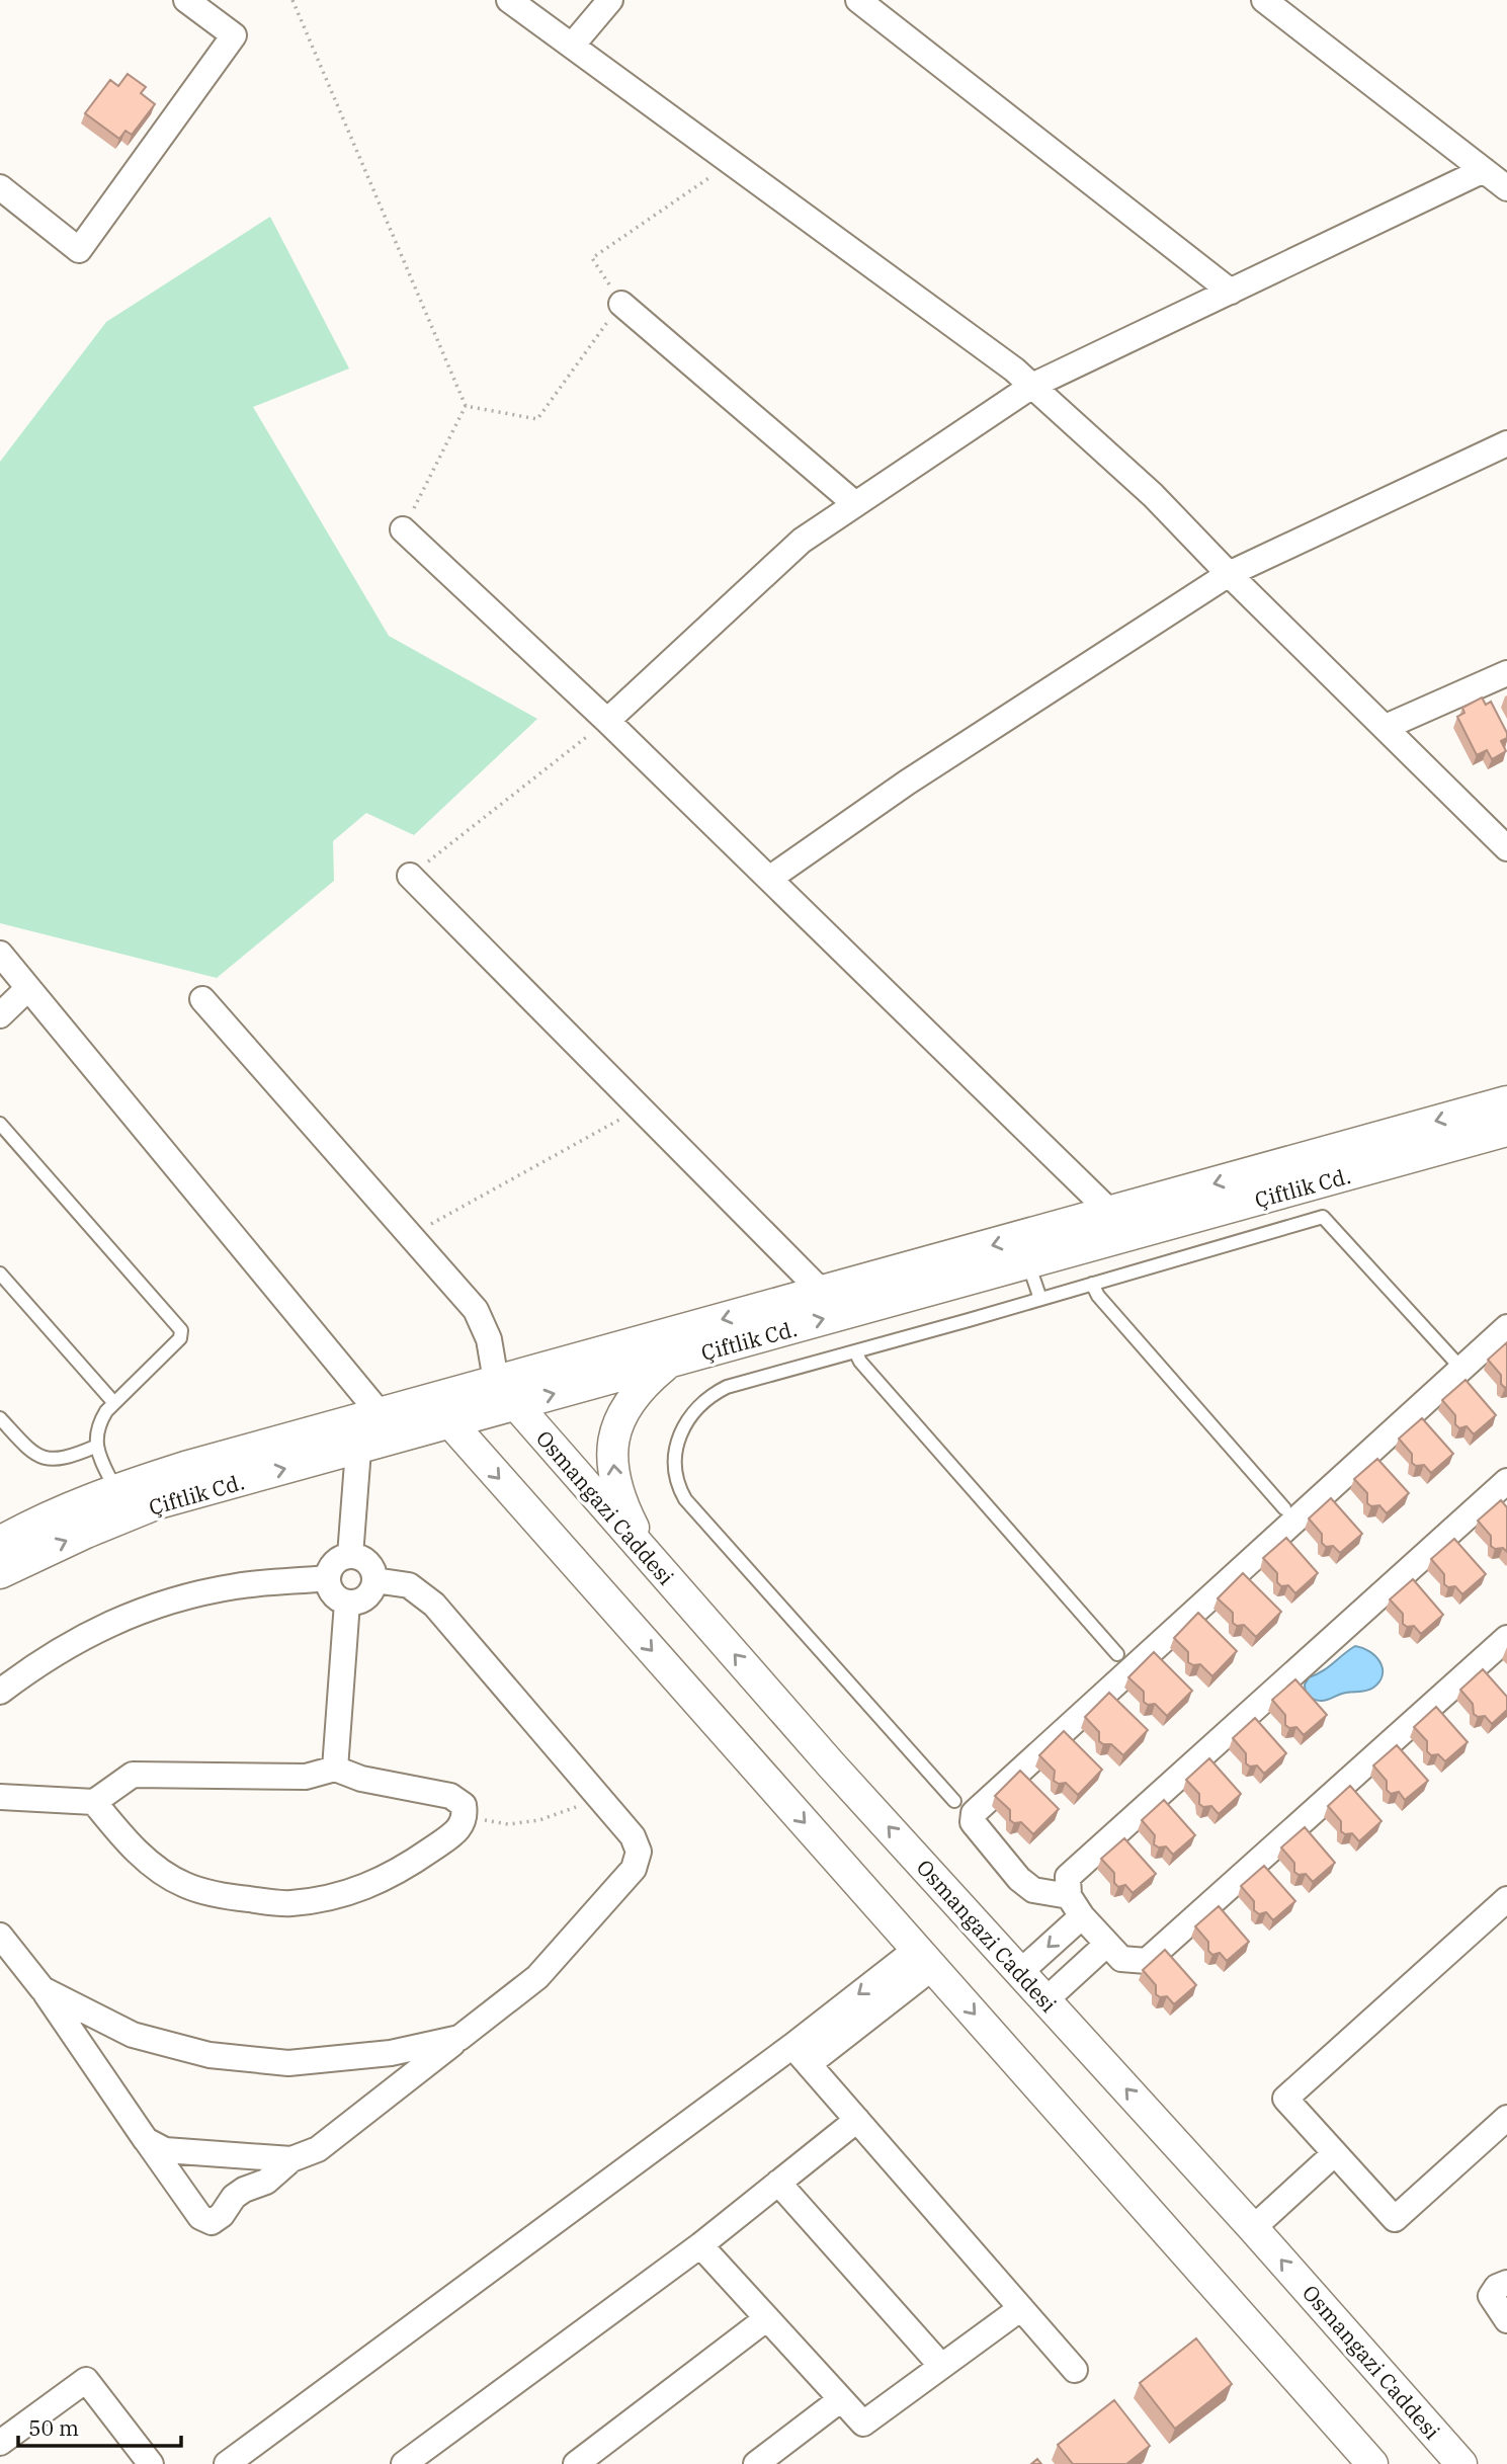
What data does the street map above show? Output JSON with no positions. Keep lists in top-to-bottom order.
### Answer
{
  "streets": {
    "street": ["Çiftlik Cd.", "Osmangazi Caddesi"]
  },
  "crossings": [
    ["Çiftlik Cd.", "Osmangazi Caddesi"]
  ],
  "scale_bar": "50 m"
}
